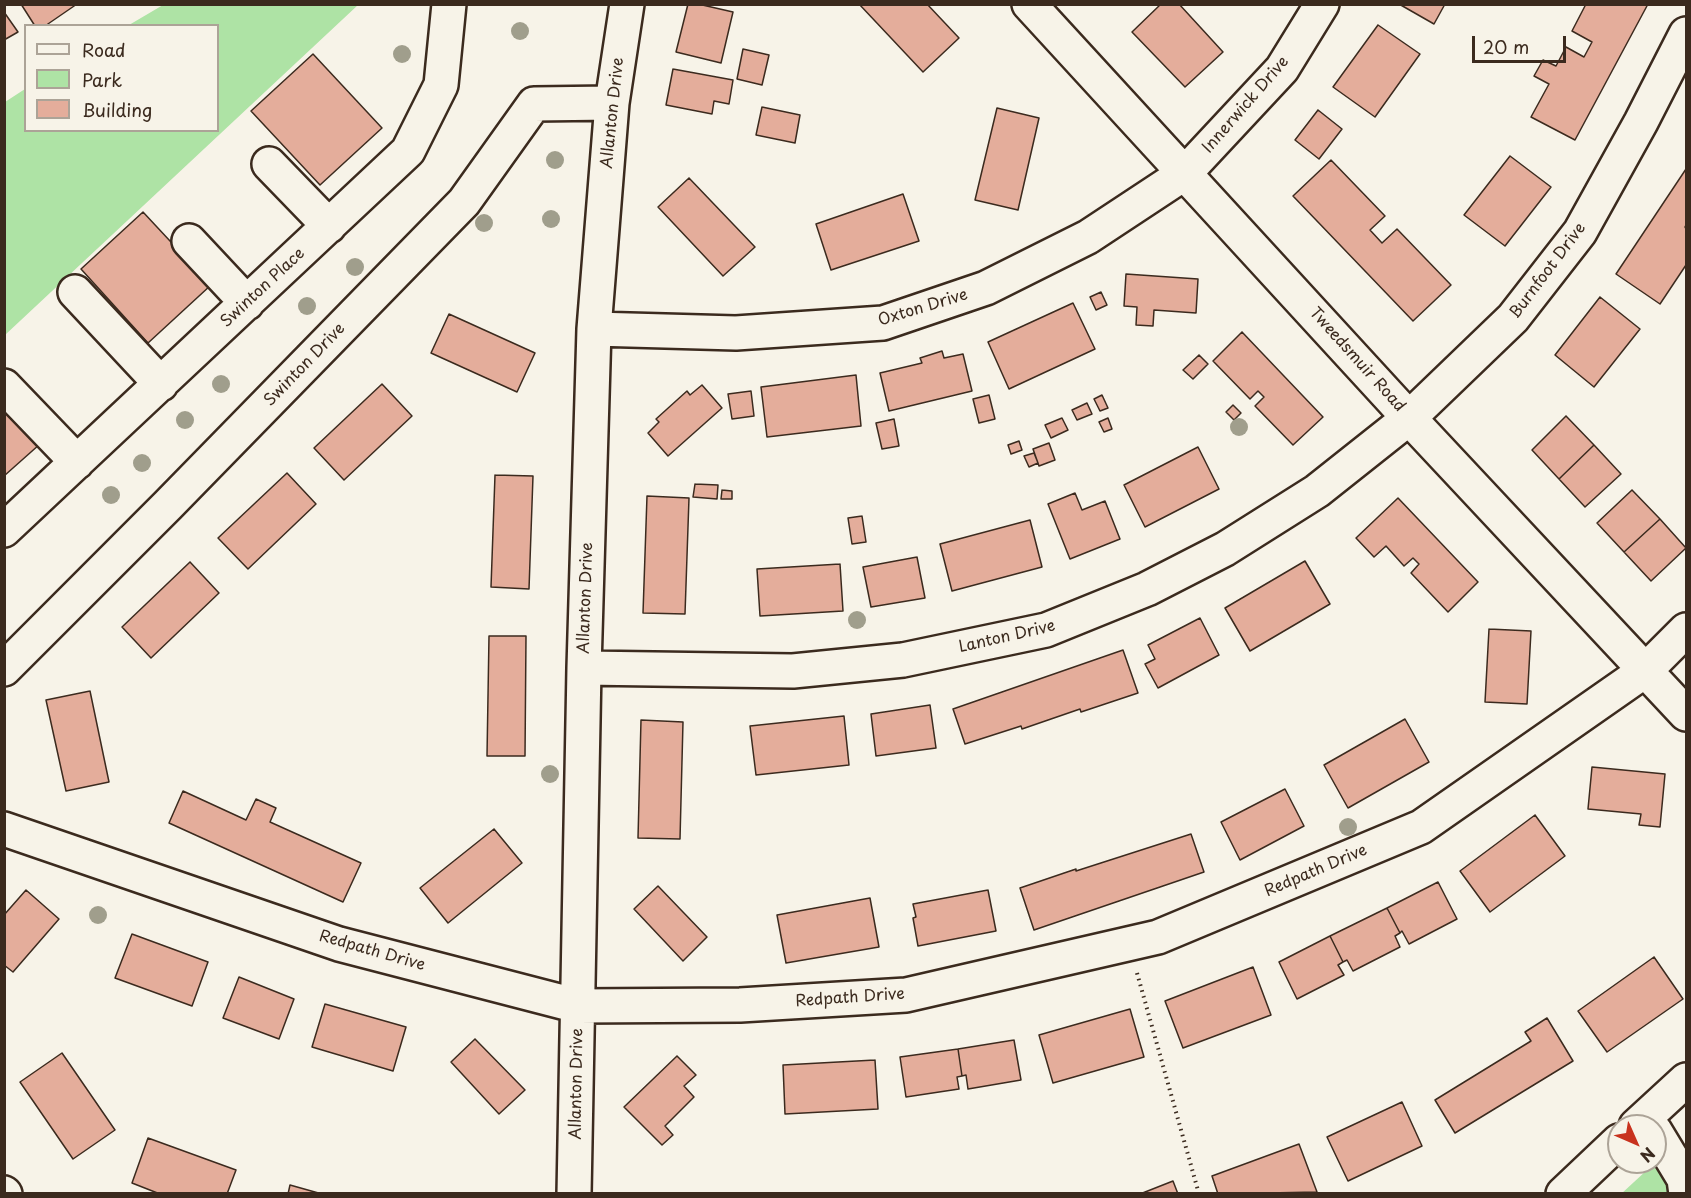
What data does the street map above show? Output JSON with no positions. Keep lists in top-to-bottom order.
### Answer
{
  "streets": {
    "street": [
      "Innerwick Drive",
      "Allanton Drive",
      "Burnfoot Drive",
      "Swinton Place",
      "Oxton Drive",
      "Tweedsmuir Road",
      "Swinton Drive",
      "Lanton Drive",
      "Redpath Drive"
    ]
  },
  "crossings": [
    ["Innerwick Drive", "Oxton Drive"],
    ["Innerwick Drive", "Tweedsmuir Road"],
    ["Allanton Drive", "Oxton Drive"],
    ["Allanton Drive", "Swinton Drive"],
    ["Allanton Drive", "Lanton Drive"],
    ["Allanton Drive", "Redpath Drive"],
    ["Burnfoot Drive", "Tweedsmuir Road"],
    ["Burnfoot Drive", "Lanton Drive"],
    ["Oxton Drive", "Tweedsmuir Road"],
    ["Tweedsmuir Road", "Lanton Drive"],
    ["Tweedsmuir Road", "Redpath Drive"]
  ],
  "legend": ["Road", "Park", "Building"],
  "scale_bar": "20 m",
  "north": "bottom right"
}
